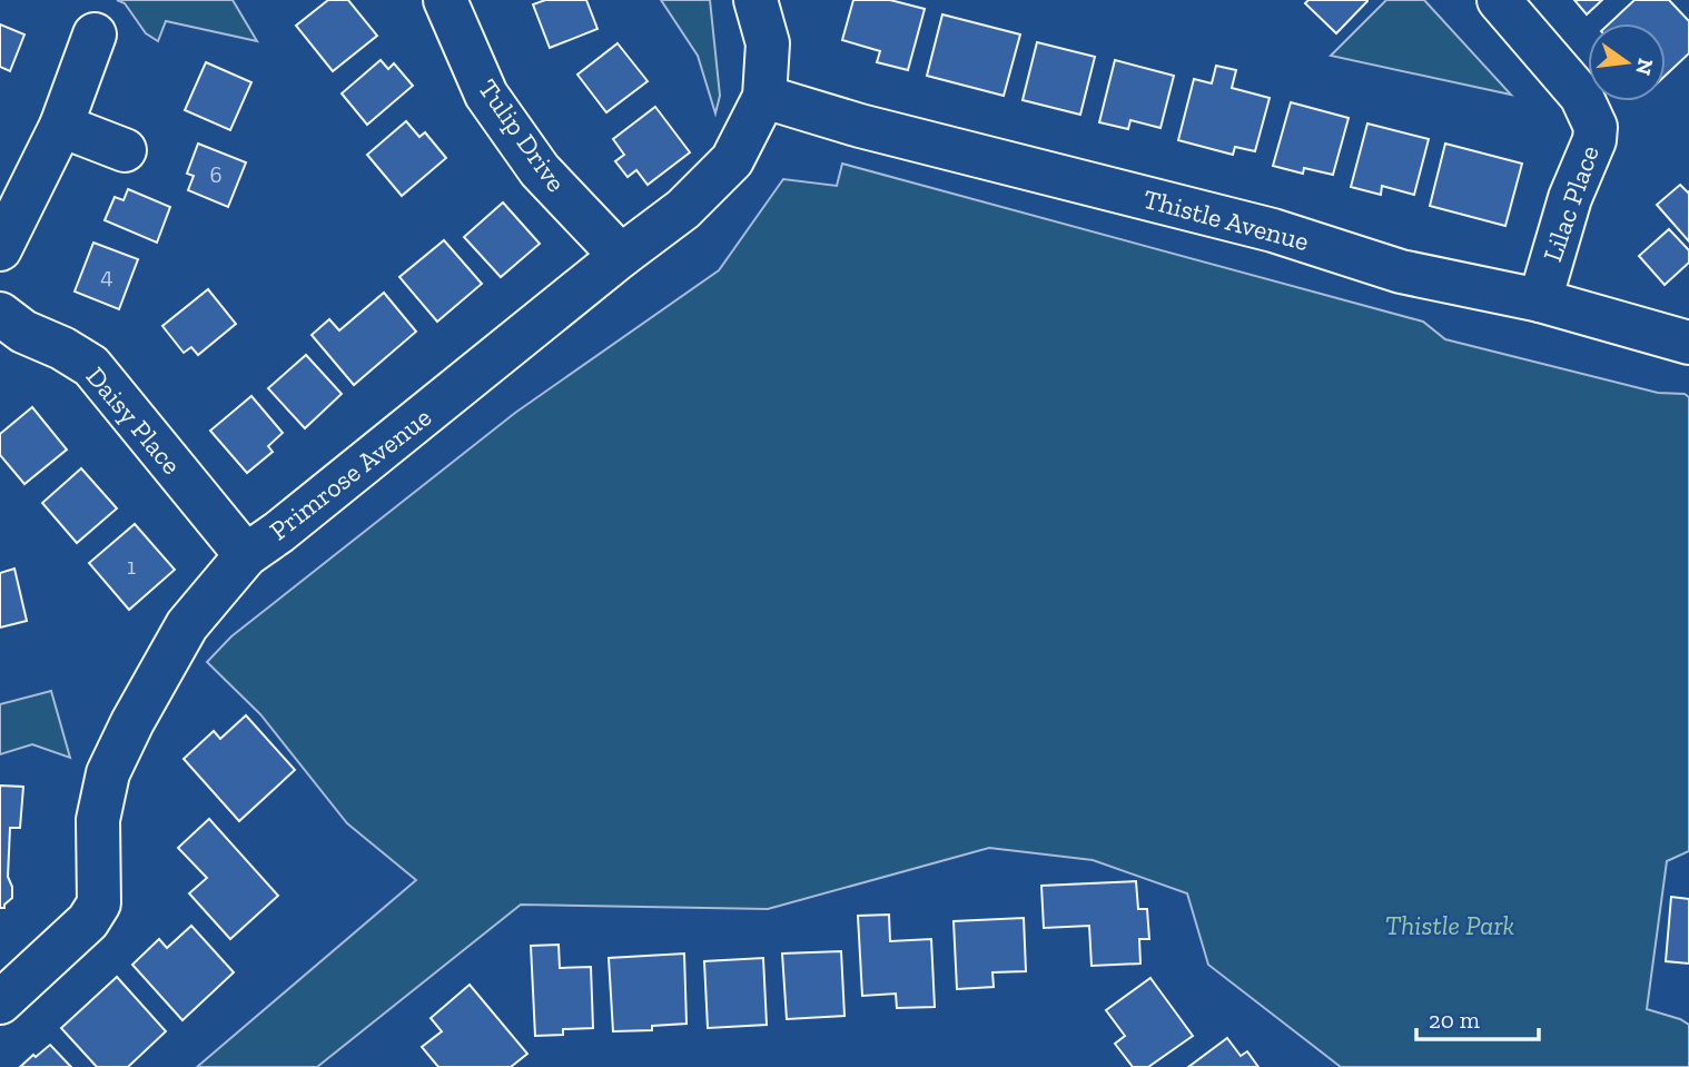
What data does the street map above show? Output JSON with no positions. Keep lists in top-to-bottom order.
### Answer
{
  "streets": {
    "street": [
      "Tulip Drive",
      "Lilac Place",
      "Thistle Avenue",
      "Daisy Place",
      "Primrose Avenue"
    ]
  },
  "crossings": [
    ["Tulip Drive", "Primrose Avenue"],
    ["Lilac Place", "Thistle Avenue"],
    ["Thistle Avenue", "Primrose Avenue"],
    ["Daisy Place", "Primrose Avenue"]
  ],
  "parks": ["Thistle Park"],
  "house_numbers": ["6", "4", "1"],
  "scale_bar": "20 m",
  "north": "right"
}
